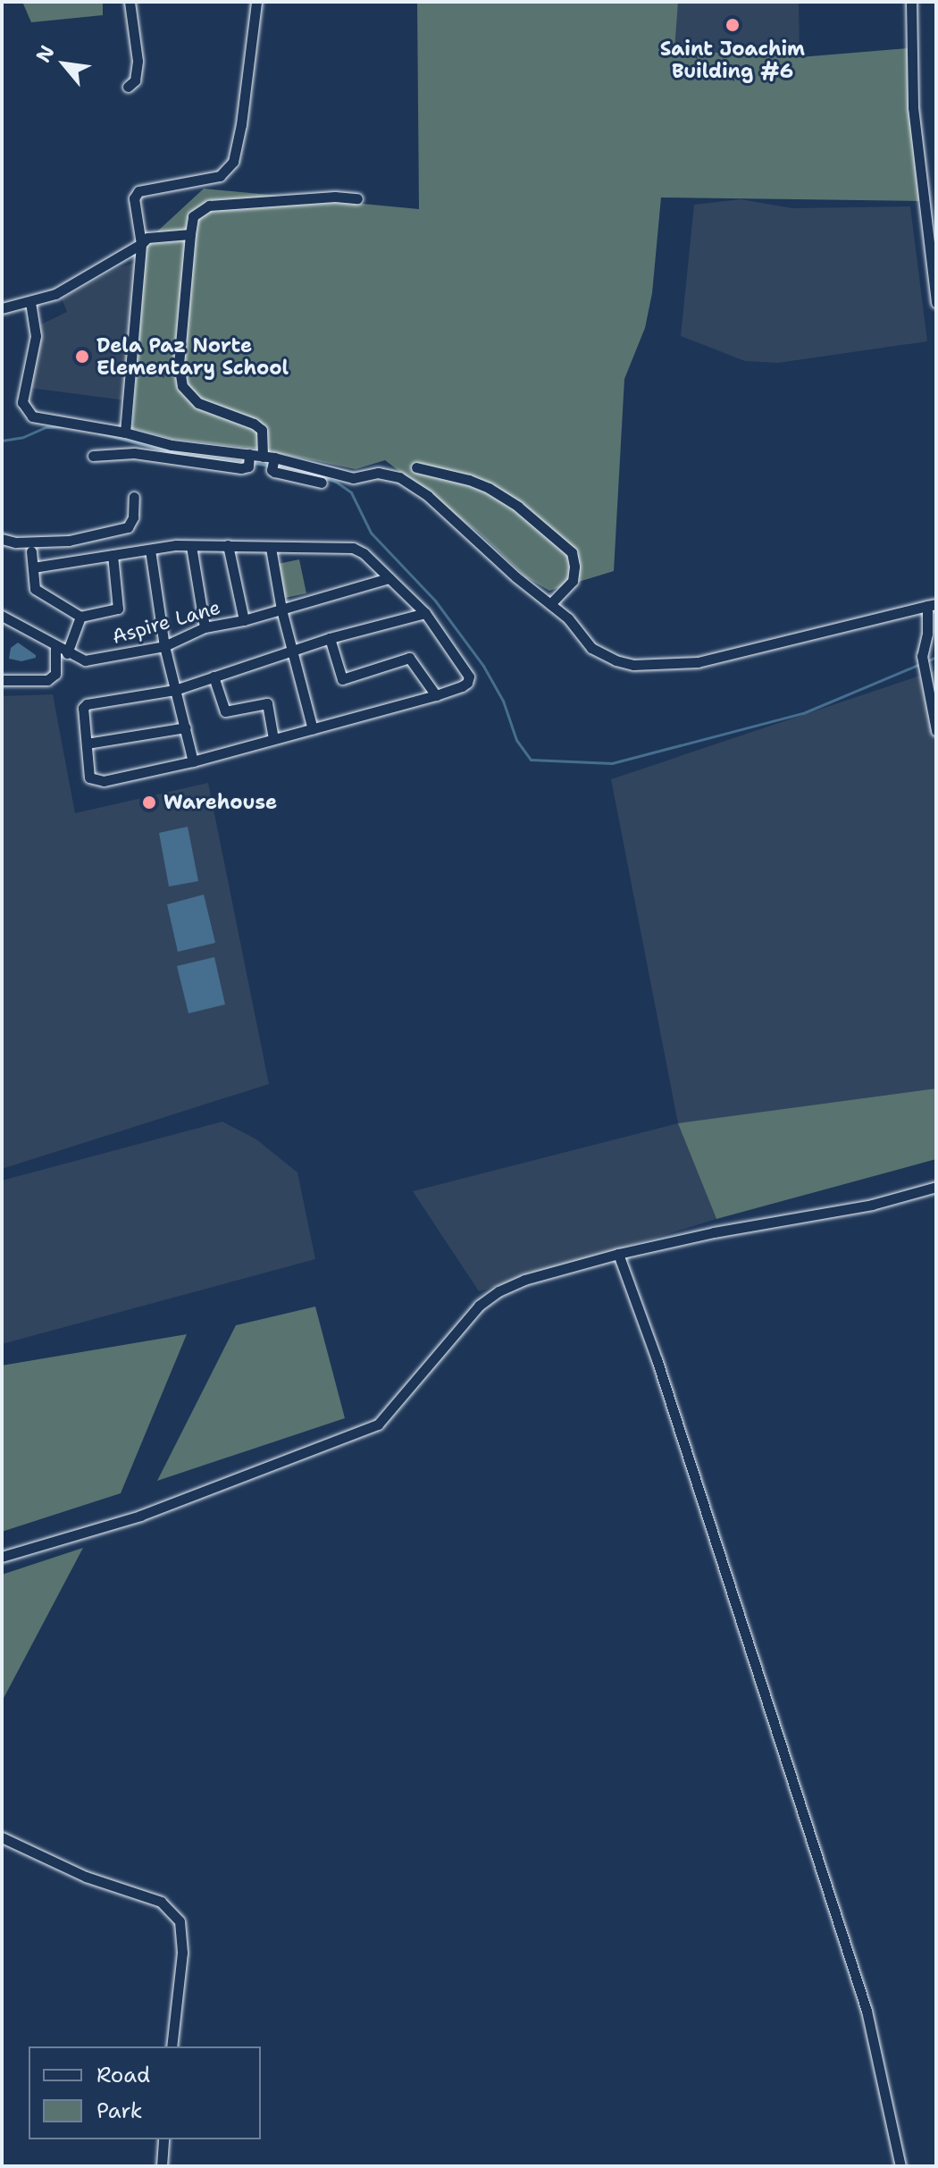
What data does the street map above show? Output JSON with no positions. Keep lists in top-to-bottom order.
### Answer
{
  "streets": {
    "street": ["Aspire Lane"]
  },
  "places": ["Saint Joachim Building #6", "Dela Paz Norte Elementary School", "Warehouse"],
  "legend": ["Road", "Park"],
  "north": "top left"
}
